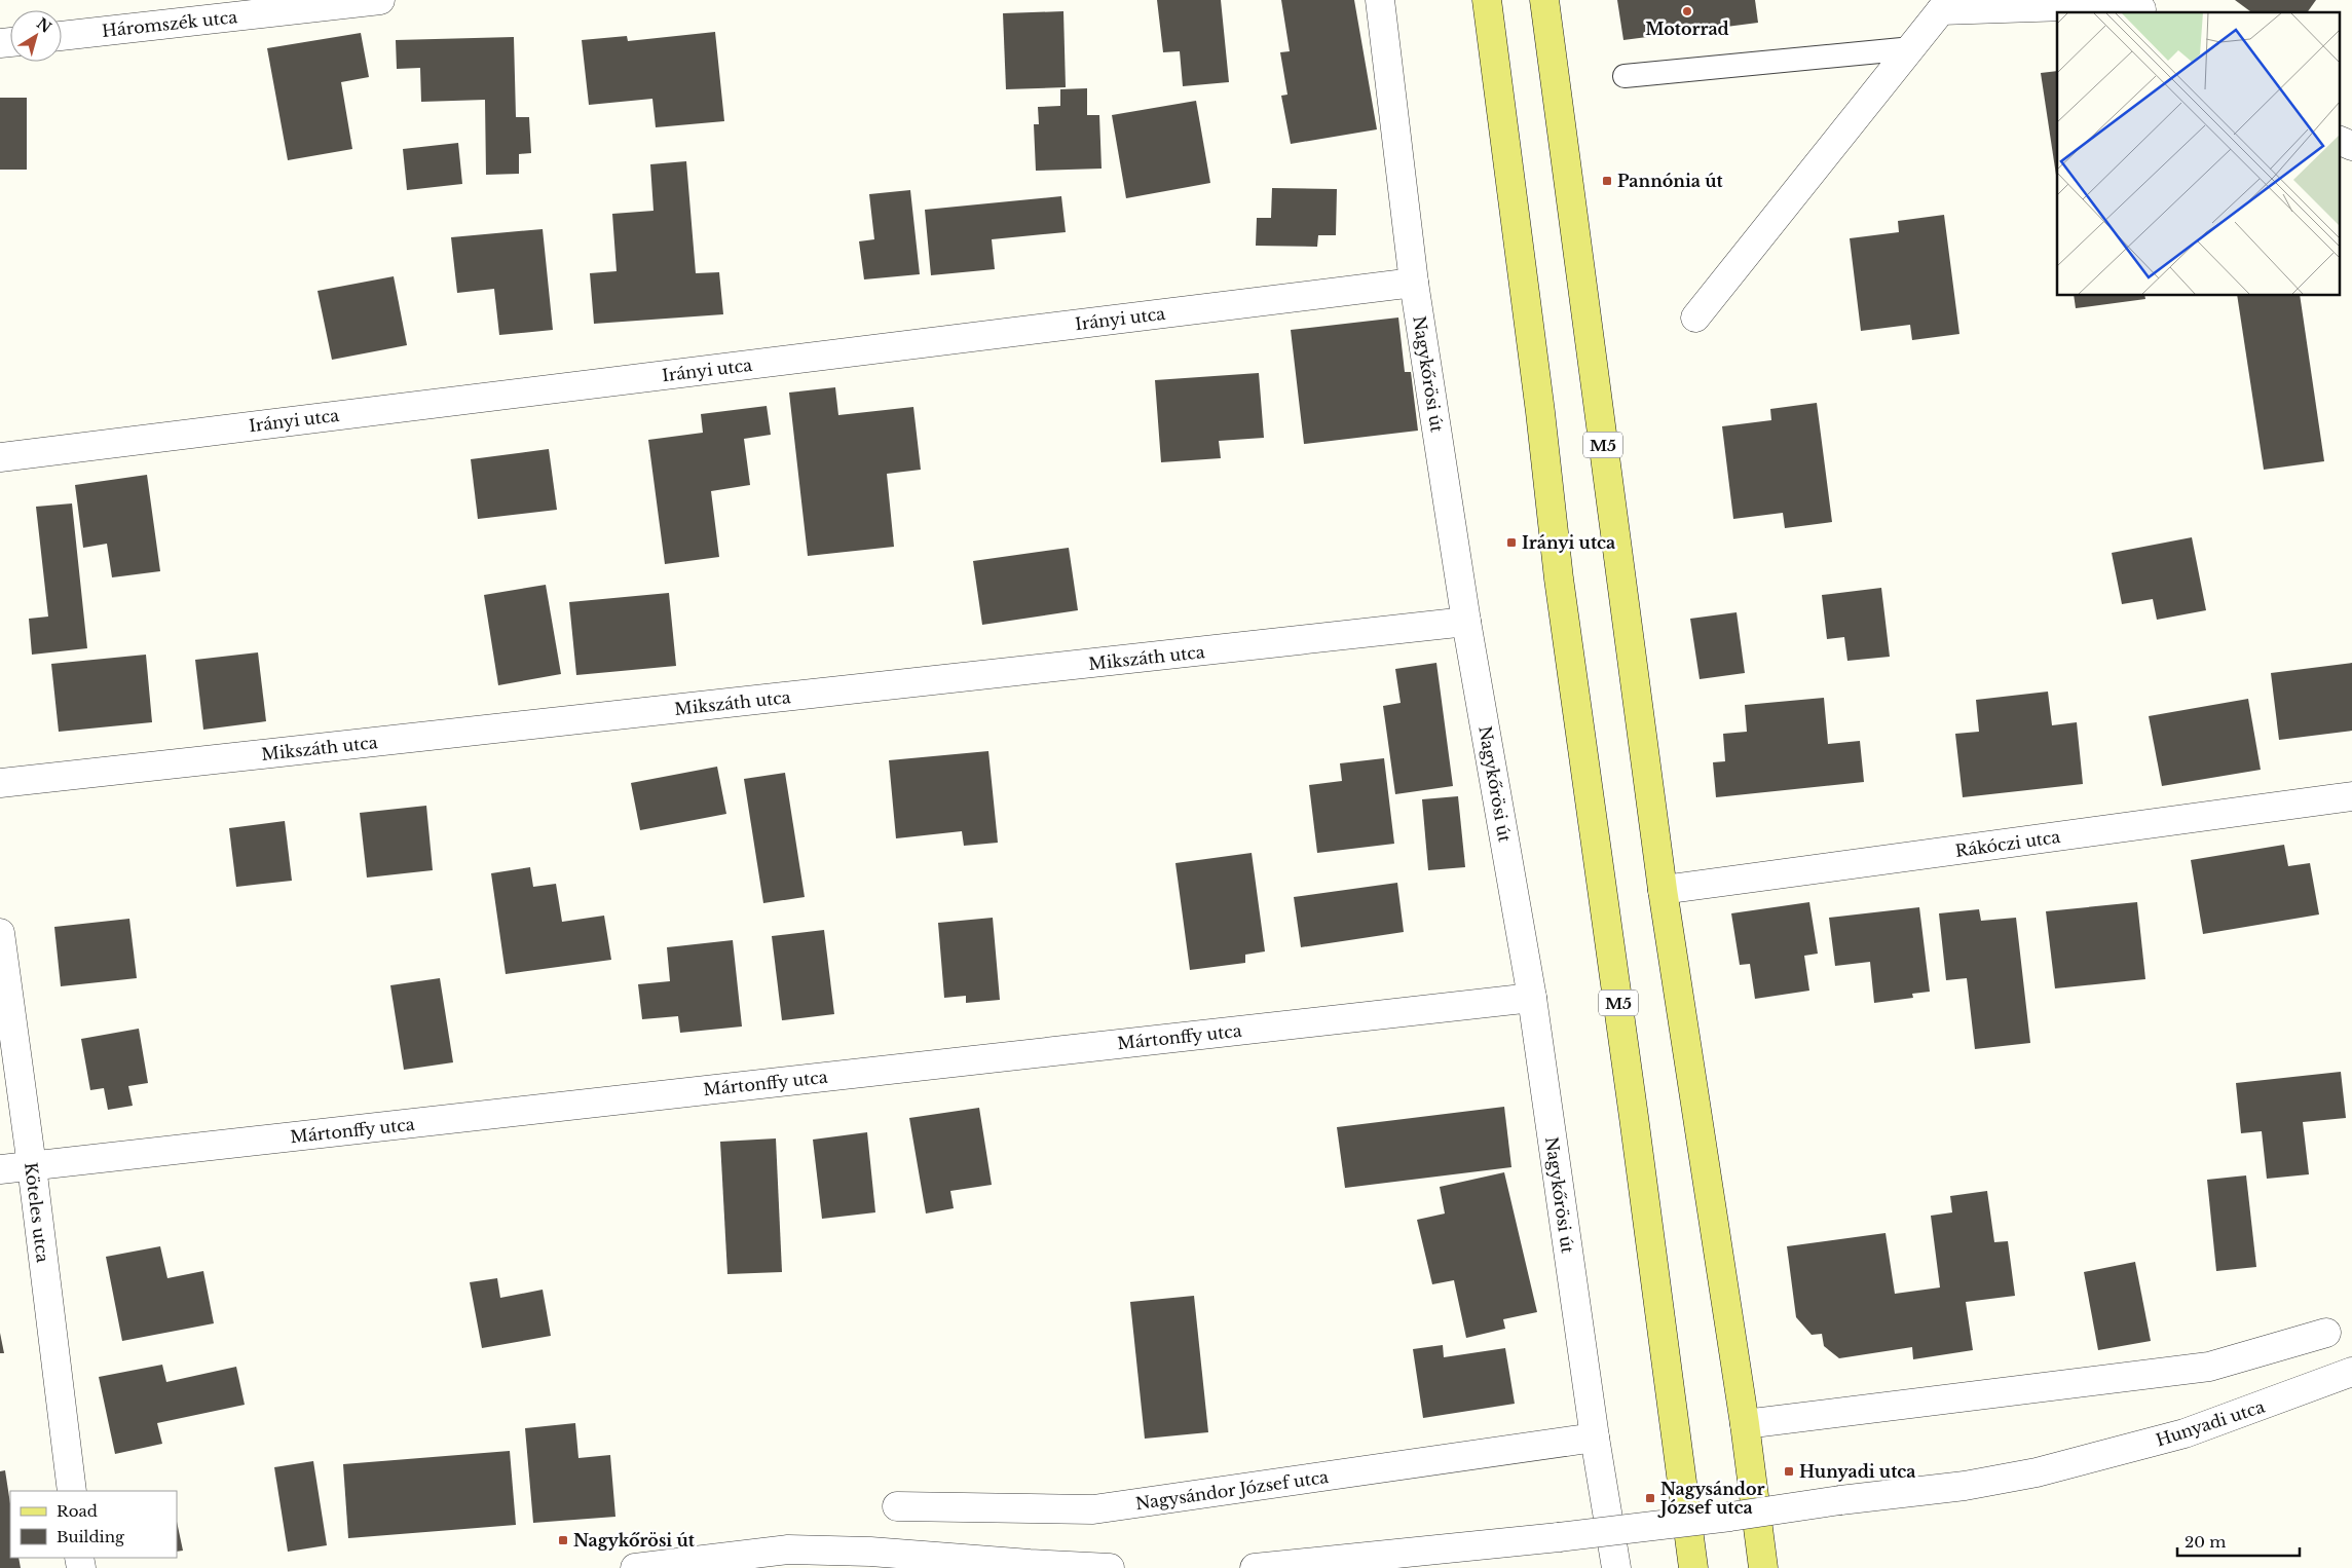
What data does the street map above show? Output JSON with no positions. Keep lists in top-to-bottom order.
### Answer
{
  "streets": {
    "main road": ["M5"],
    "street": [
      "Háromszék utca",
      "Irányi utca",
      "Nagykőrösi út",
      "Mikszáth utca",
      "Rákóczi utca",
      "Mártonffy utca",
      "Köteles utca",
      "Hunyadi utca",
      "Nagysándor József utca"
    ]
  },
  "crossings": [
    ["Irányi utca", "Nagykőrösi út"],
    ["Nagykőrösi út", "Mikszáth utca"],
    ["Nagykőrösi út", "Mártonffy utca"],
    ["Nagykőrösi út", "Nagysándor József utca"],
    ["M5", "Rákóczi utca"],
    ["Mártonffy utca", "Köteles utca"]
  ],
  "places": {
    "other": ["Motorrad"],
    "transit": [
      "Pannónia út",
      "Irányi utca",
      "Hunyadi utca",
      "Nagysándor József utca",
      "Nagykőrösi út"
    ]
  },
  "legend": ["Road", "Building"],
  "scale_bar": "20 m",
  "north": "top right"
}
